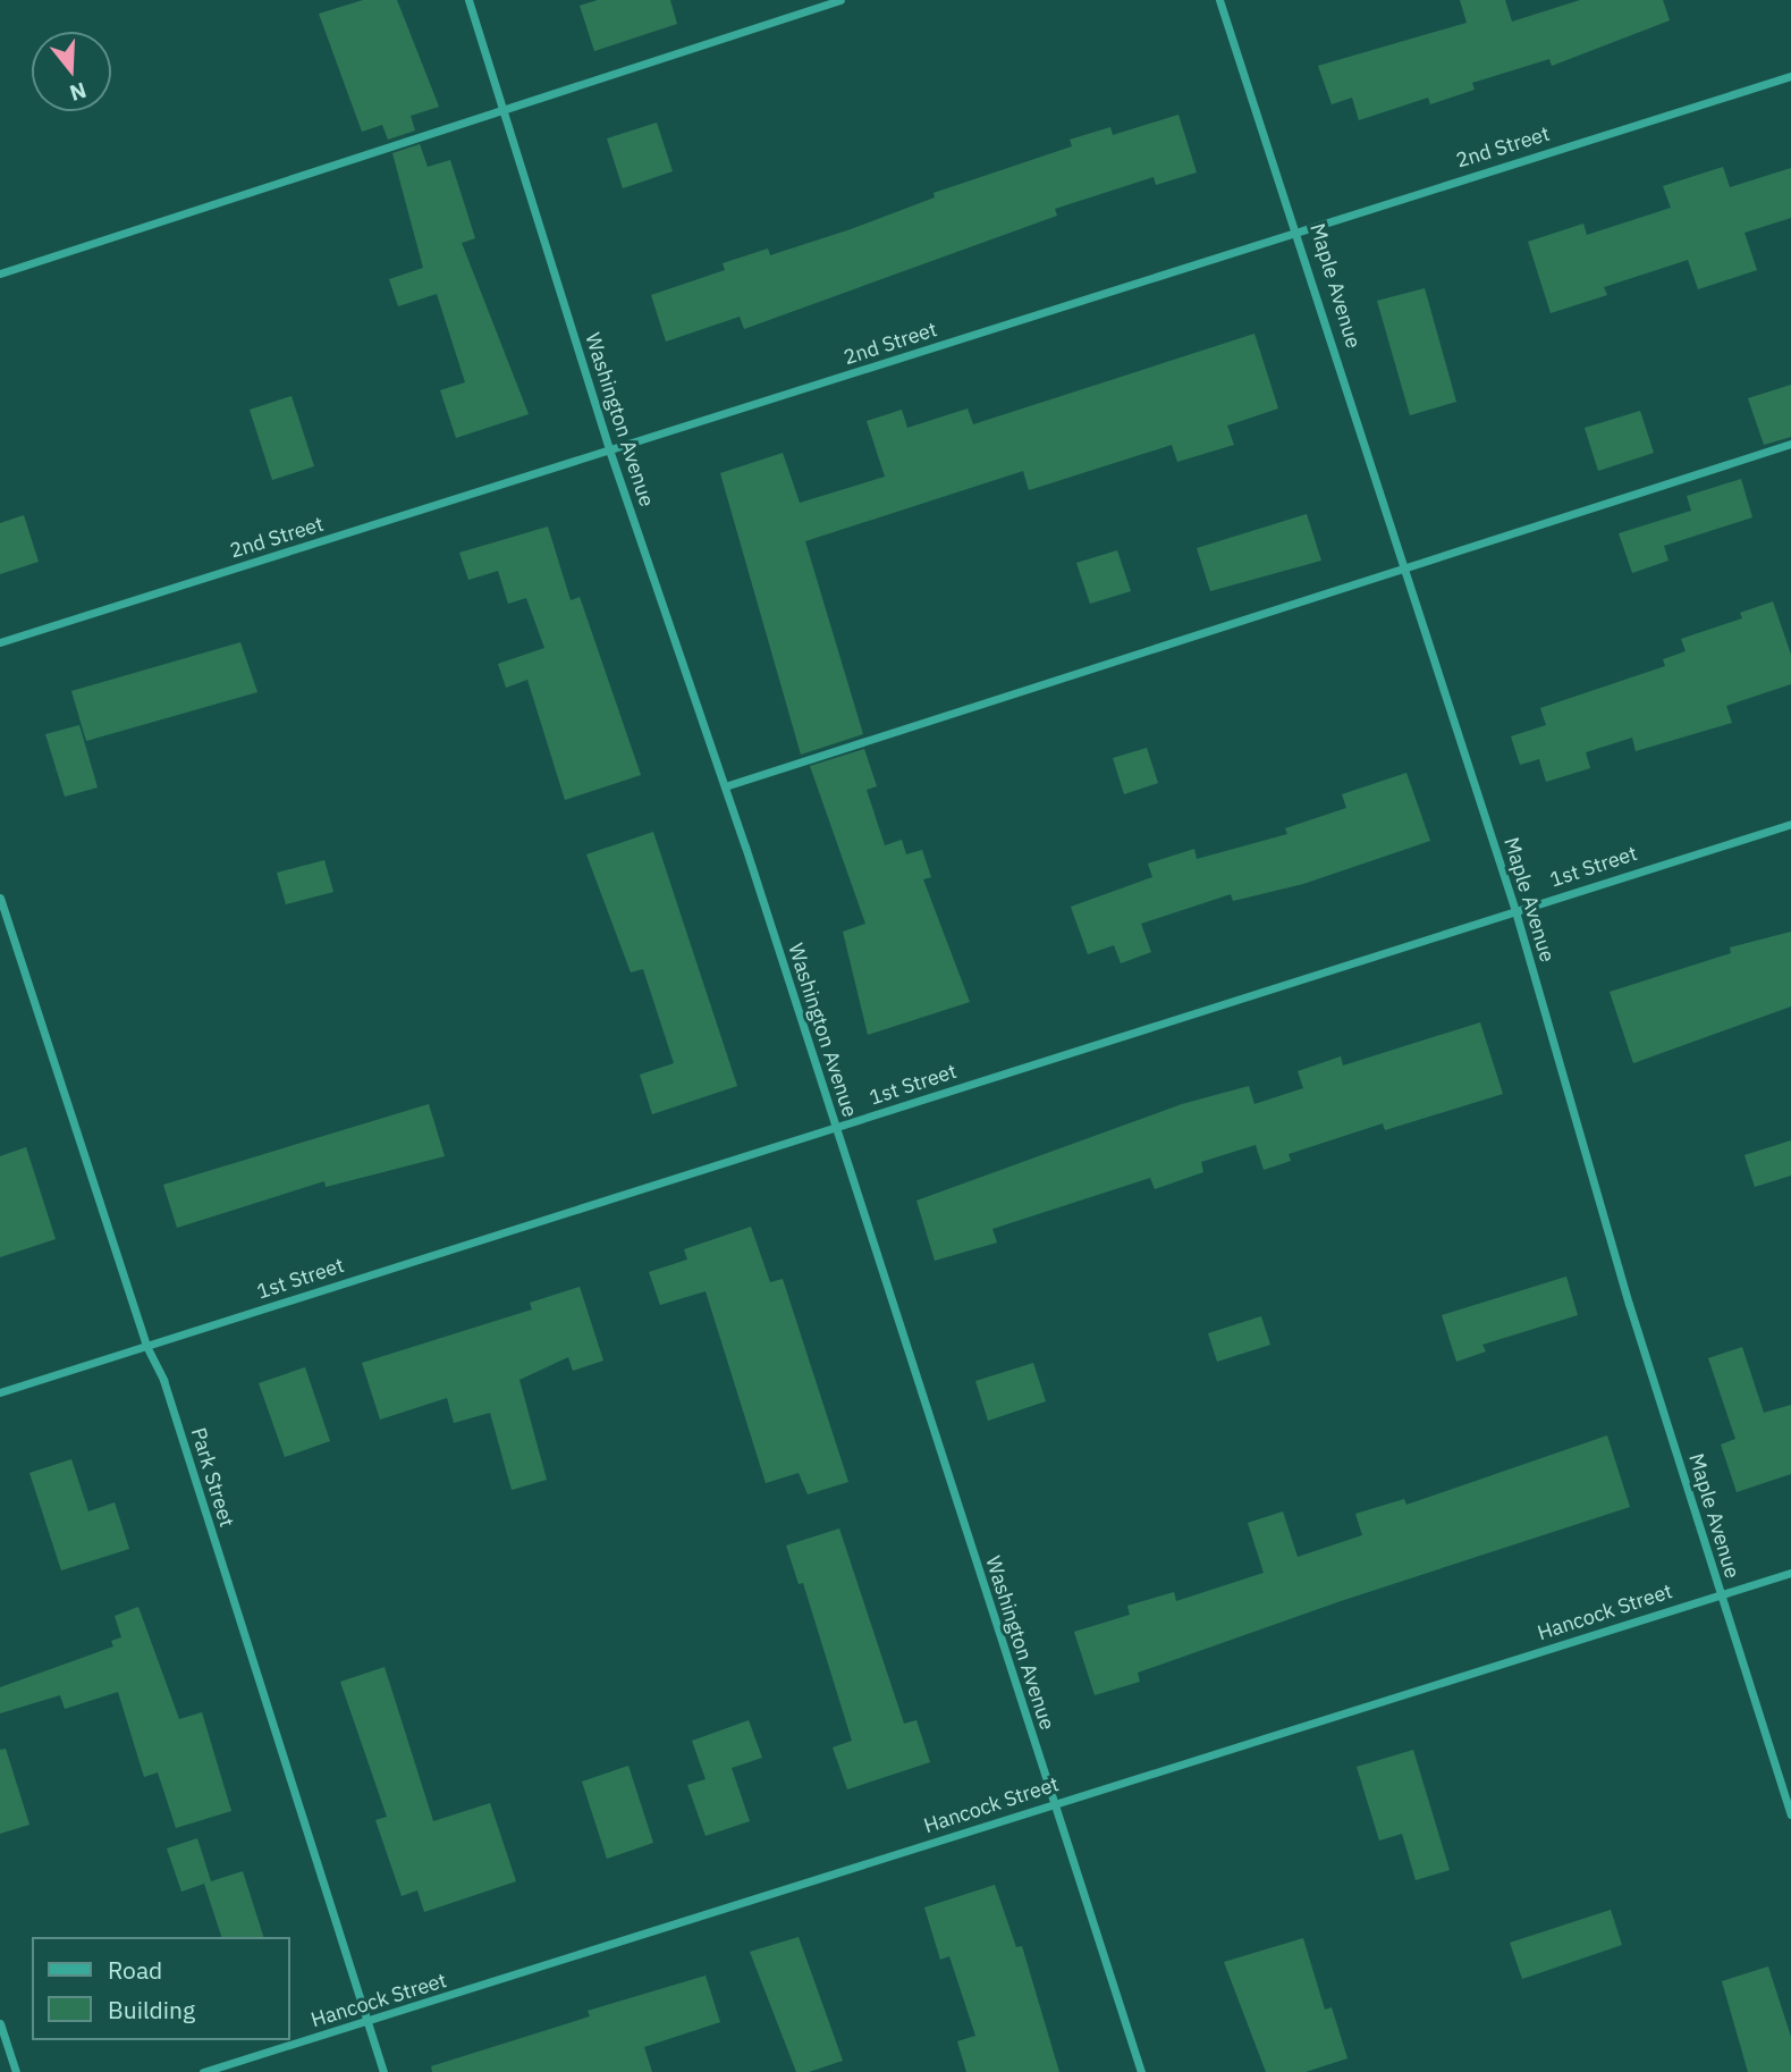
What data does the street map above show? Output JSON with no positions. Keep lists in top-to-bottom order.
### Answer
{
  "streets": {
    "street": [
      "2nd Street",
      "Maple Avenue",
      "Washington Avenue",
      "1st Street",
      "Park Street",
      "Hancock Street"
    ]
  },
  "crossings": [
    ["2nd Street", "Maple Avenue"],
    ["2nd Street", "Washington Avenue"],
    ["Maple Avenue", "1st Street"],
    ["Maple Avenue", "Hancock Street"],
    ["Washington Avenue", "1st Street"],
    ["Washington Avenue", "Hancock Street"],
    ["1st Street", "Park Street"],
    ["Park Street", "Hancock Street"]
  ],
  "legend": ["Road", "Building"],
  "north": "bottom"
}
